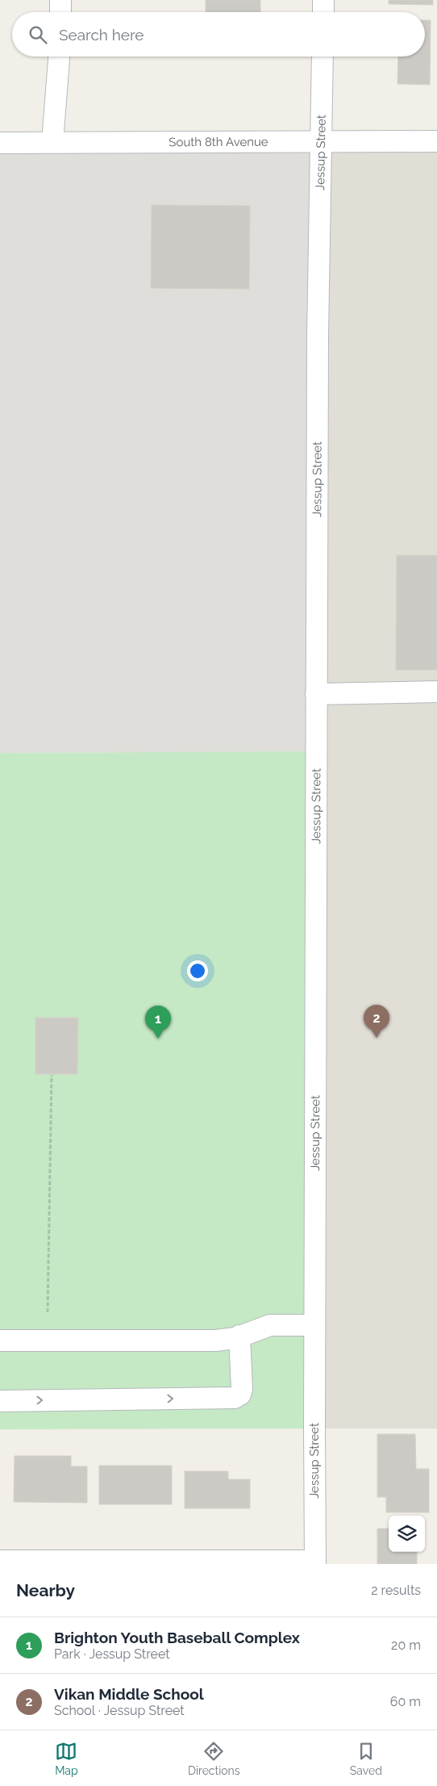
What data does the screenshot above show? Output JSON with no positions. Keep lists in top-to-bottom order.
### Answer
{
  "streets": {
    "street": ["South 8th Avenue", "Jessup Street"]
  },
  "crossings": [
    ["South 8th Avenue", "Jessup Street"]
  ],
  "page": {
    "search": "Search here",
    "pins": ["2", "1"],
    "heading": ["Nearby", "2 results"],
    "list": [
      {
        "mark": "1",
        "name": "Brighton Youth Baseball Complex",
        "note": "Park · Jessup Street",
        "value": "20 m"
      },
      {
        "mark": "2",
        "name": "Vikan Middle School",
        "note": "School · Jessup Street",
        "value": "60 m"
      }
    ],
    "nav": ["Map", "Directions", "Saved"]
  }
}
